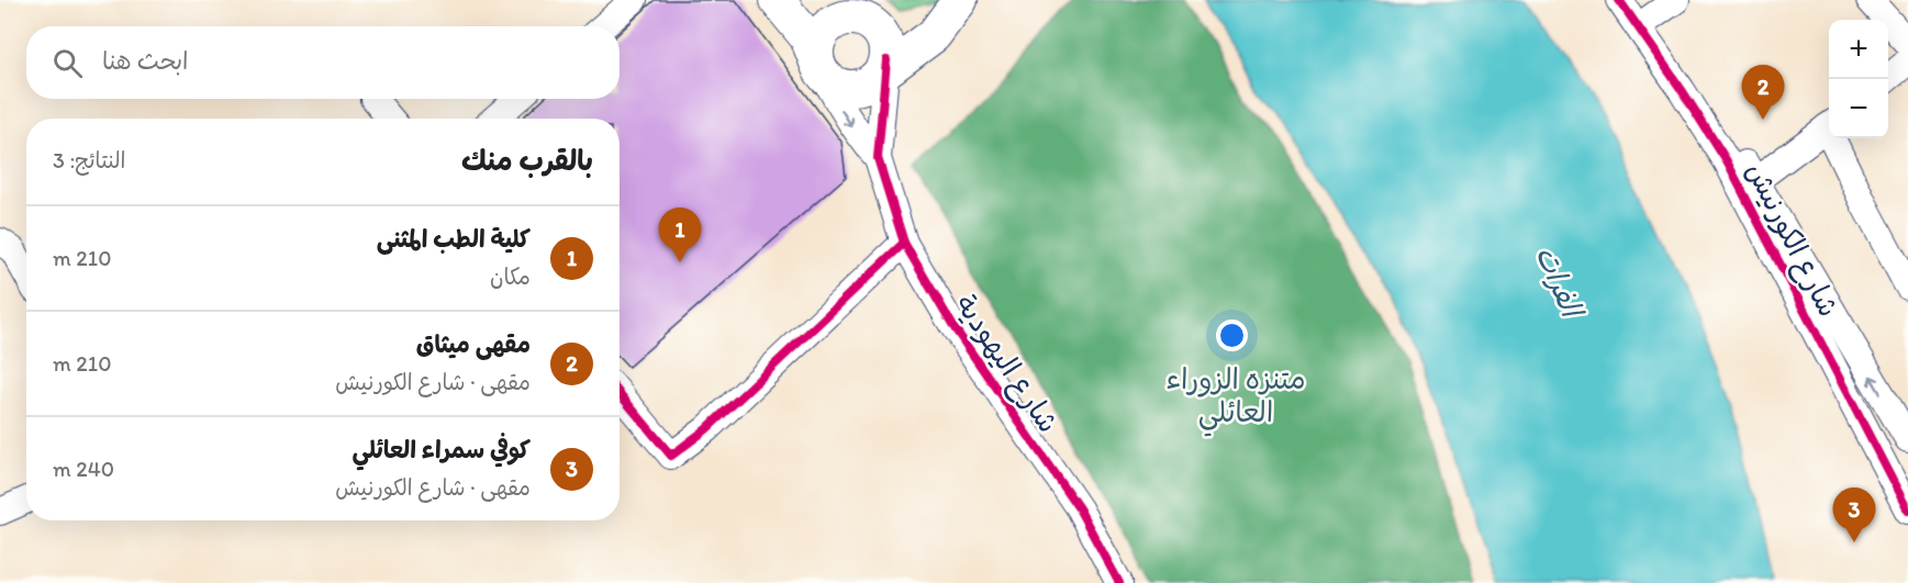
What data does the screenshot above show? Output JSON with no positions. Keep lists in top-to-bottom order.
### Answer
{
  "streets": {
    "street": ["شارع الكورنيش", "شارع اليهودية"]
  },
  "water": ["الفرات"],
  "parks": ["متنزه الزوراء العائلي"],
  "page": {
    "map_buttons": ["+", "−"],
    "search": "ابحث هنا",
    "pins": ["2", "1", "3"],
    "heading": ["بالقرب منك", "النتائج: 3"],
    "list": [
      {
        "mark": "1",
        "name": "كلية الطب المثنى",
        "note": "مكان",
        "value": "210 m"
      },
      {
        "mark": "2",
        "name": "مقهى ميثاق",
        "note": "مقهى · شارع الكورنيش",
        "value": "210 m"
      },
      {
        "mark": "3",
        "name": "كوفي سمراء العائلي",
        "note": "مقهى · شارع الكورنيش",
        "value": "240 m"
      }
    ]
  }
}
